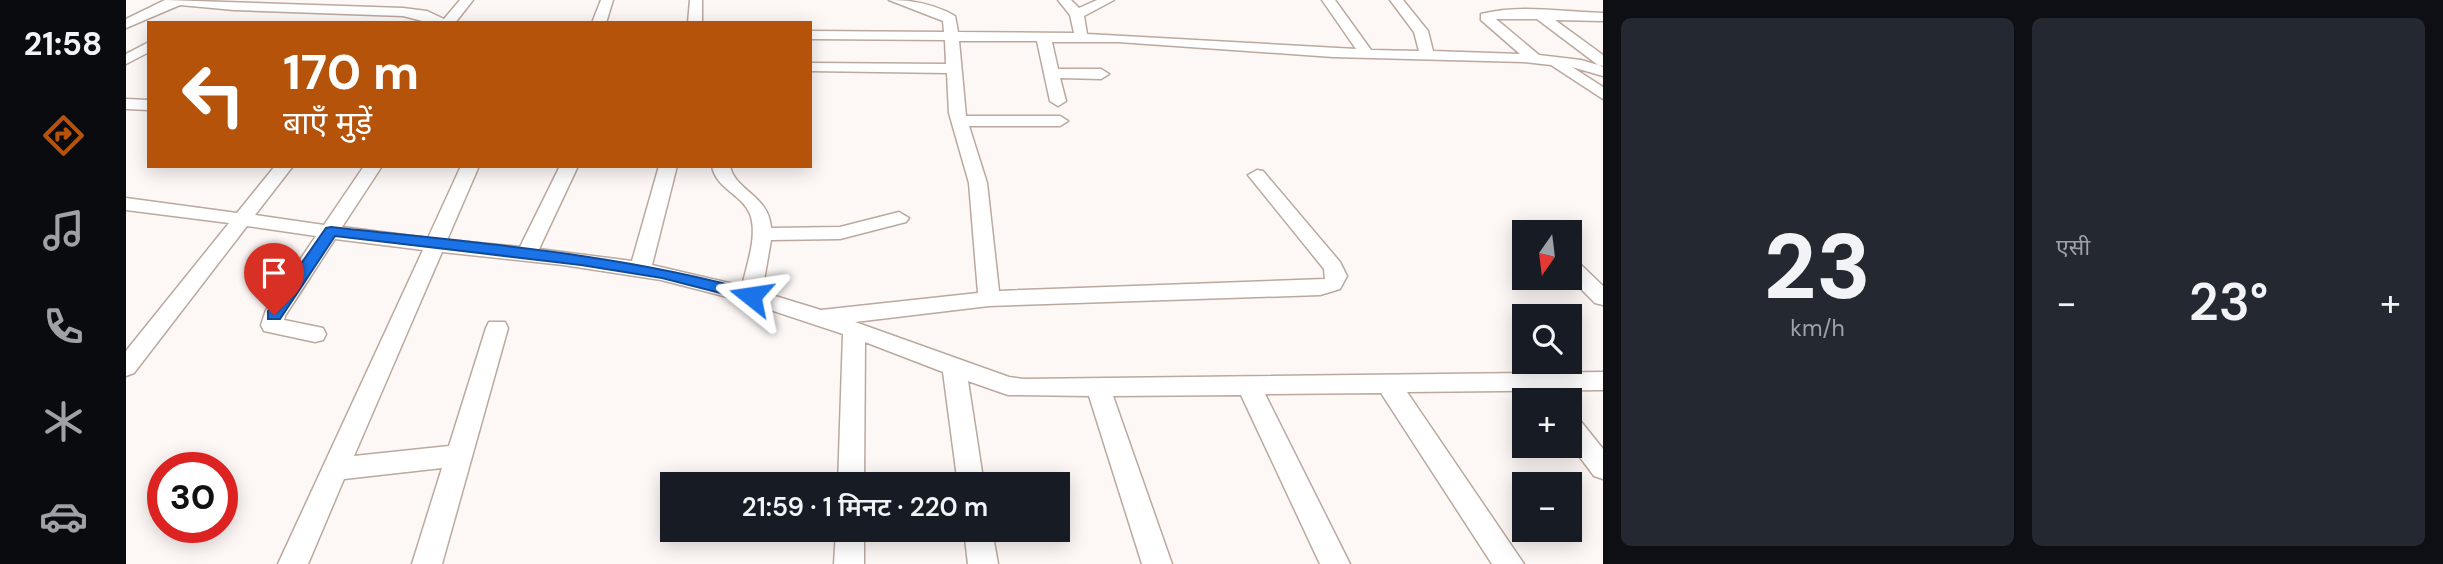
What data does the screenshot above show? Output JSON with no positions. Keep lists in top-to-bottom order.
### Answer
{
  "north": "bottom",
  "page": {
    "tabs": "21:58",
    "tile": [
      ["23", "km/h"],
      "एसी"
    ],
    "turn": ["170 m", "बाएँ मुड़ें"],
    "map_buttons": ["+", "−"],
    "heat": ["−", "23°", "+"],
    "limit": "30",
    "trip": "21:59 · 1 मिनट · 220 m"
  }
}
